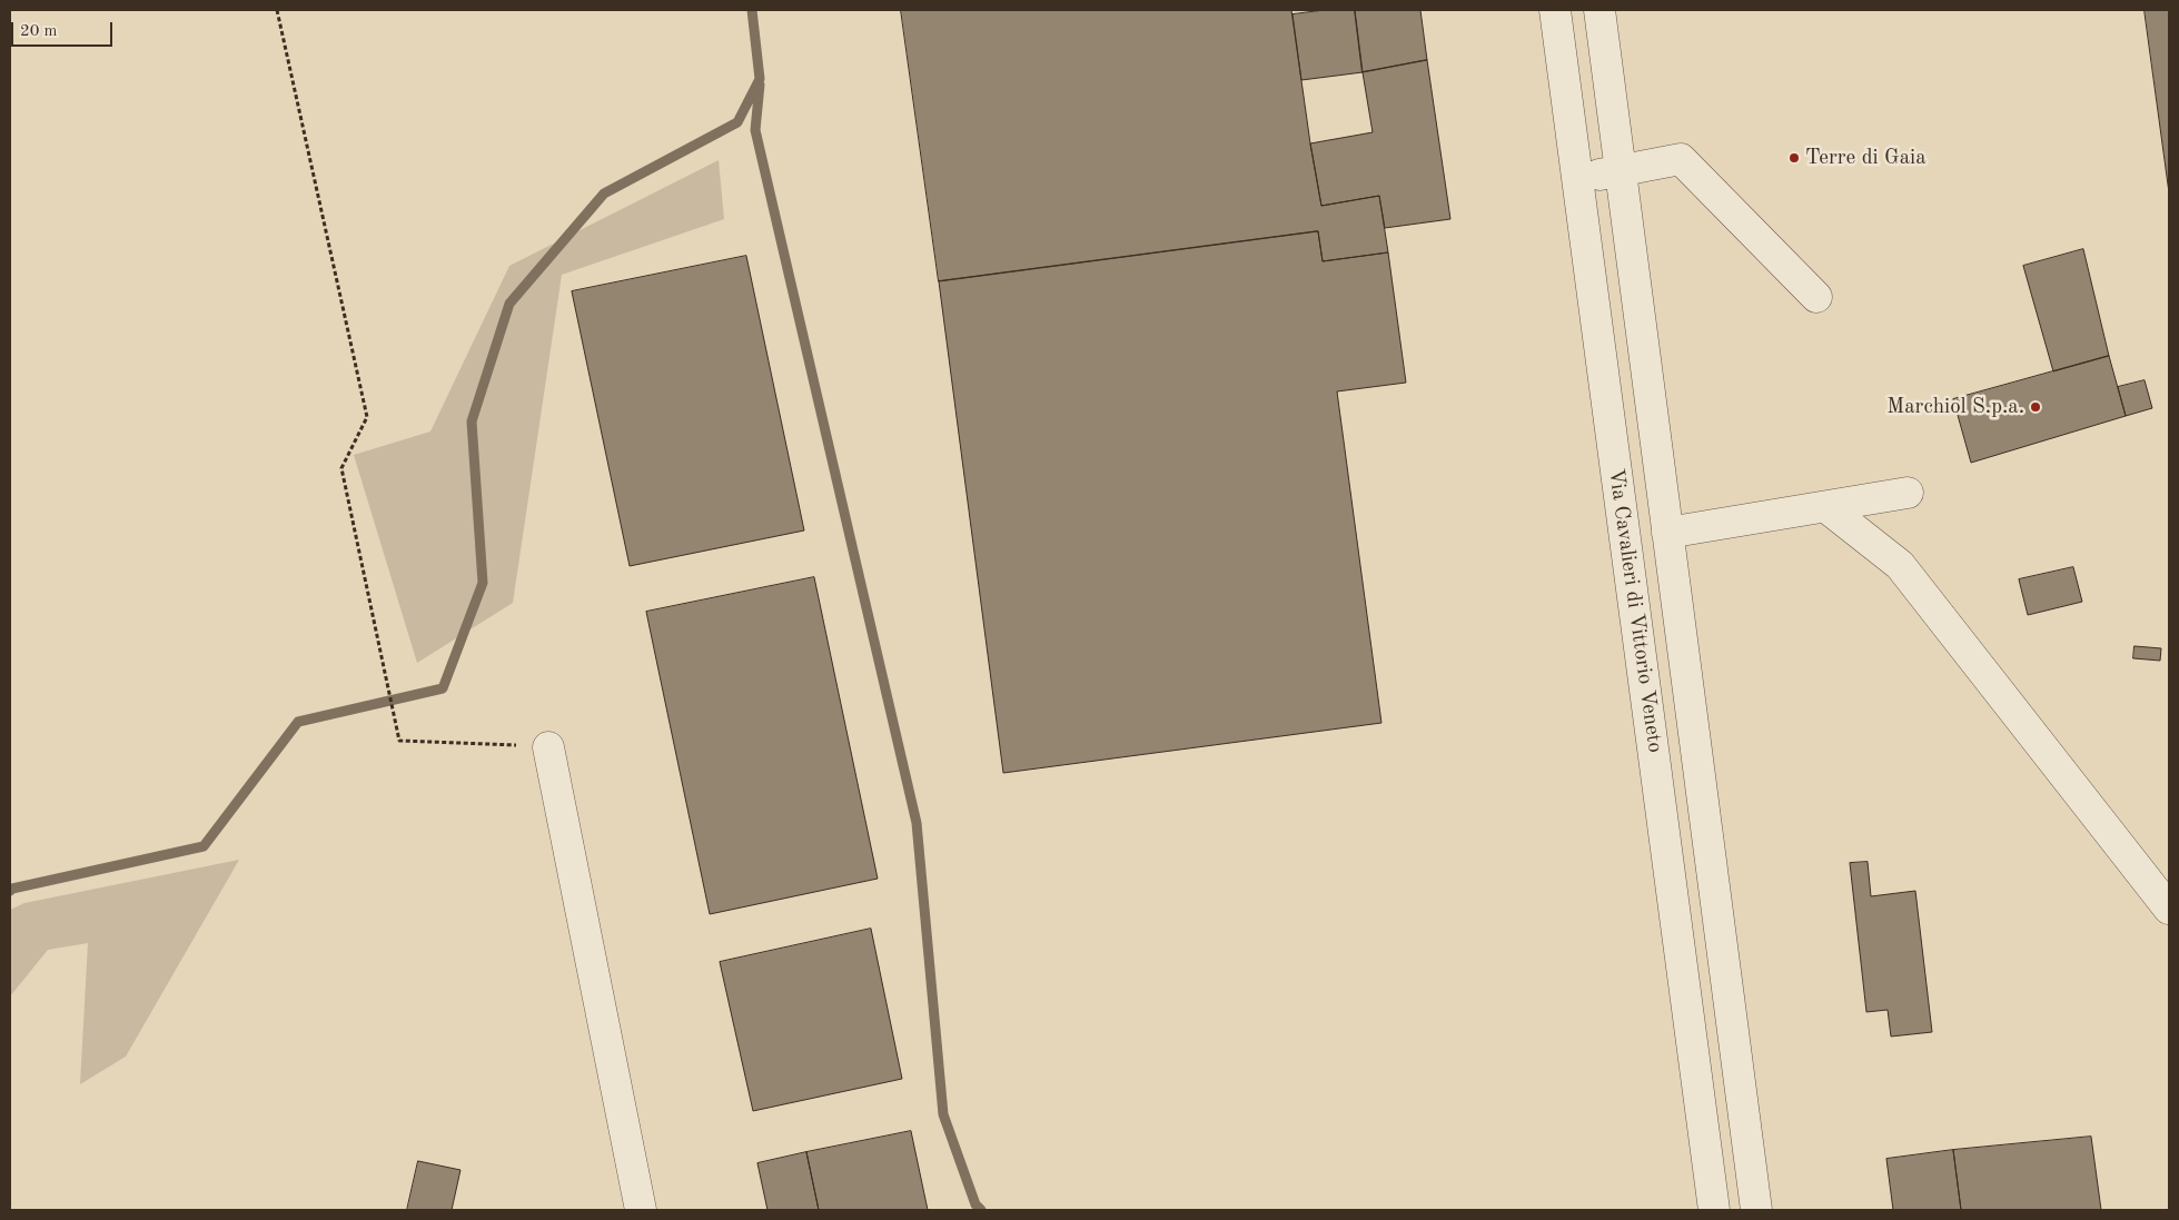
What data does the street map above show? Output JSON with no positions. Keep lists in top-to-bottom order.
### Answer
{
  "streets": {
    "street": ["Via Cavalieri di Vittorio Veneto"]
  },
  "places": ["Terre di Gaia", "Marchiol S.p.a."],
  "scale_bar": "20 m"
}
